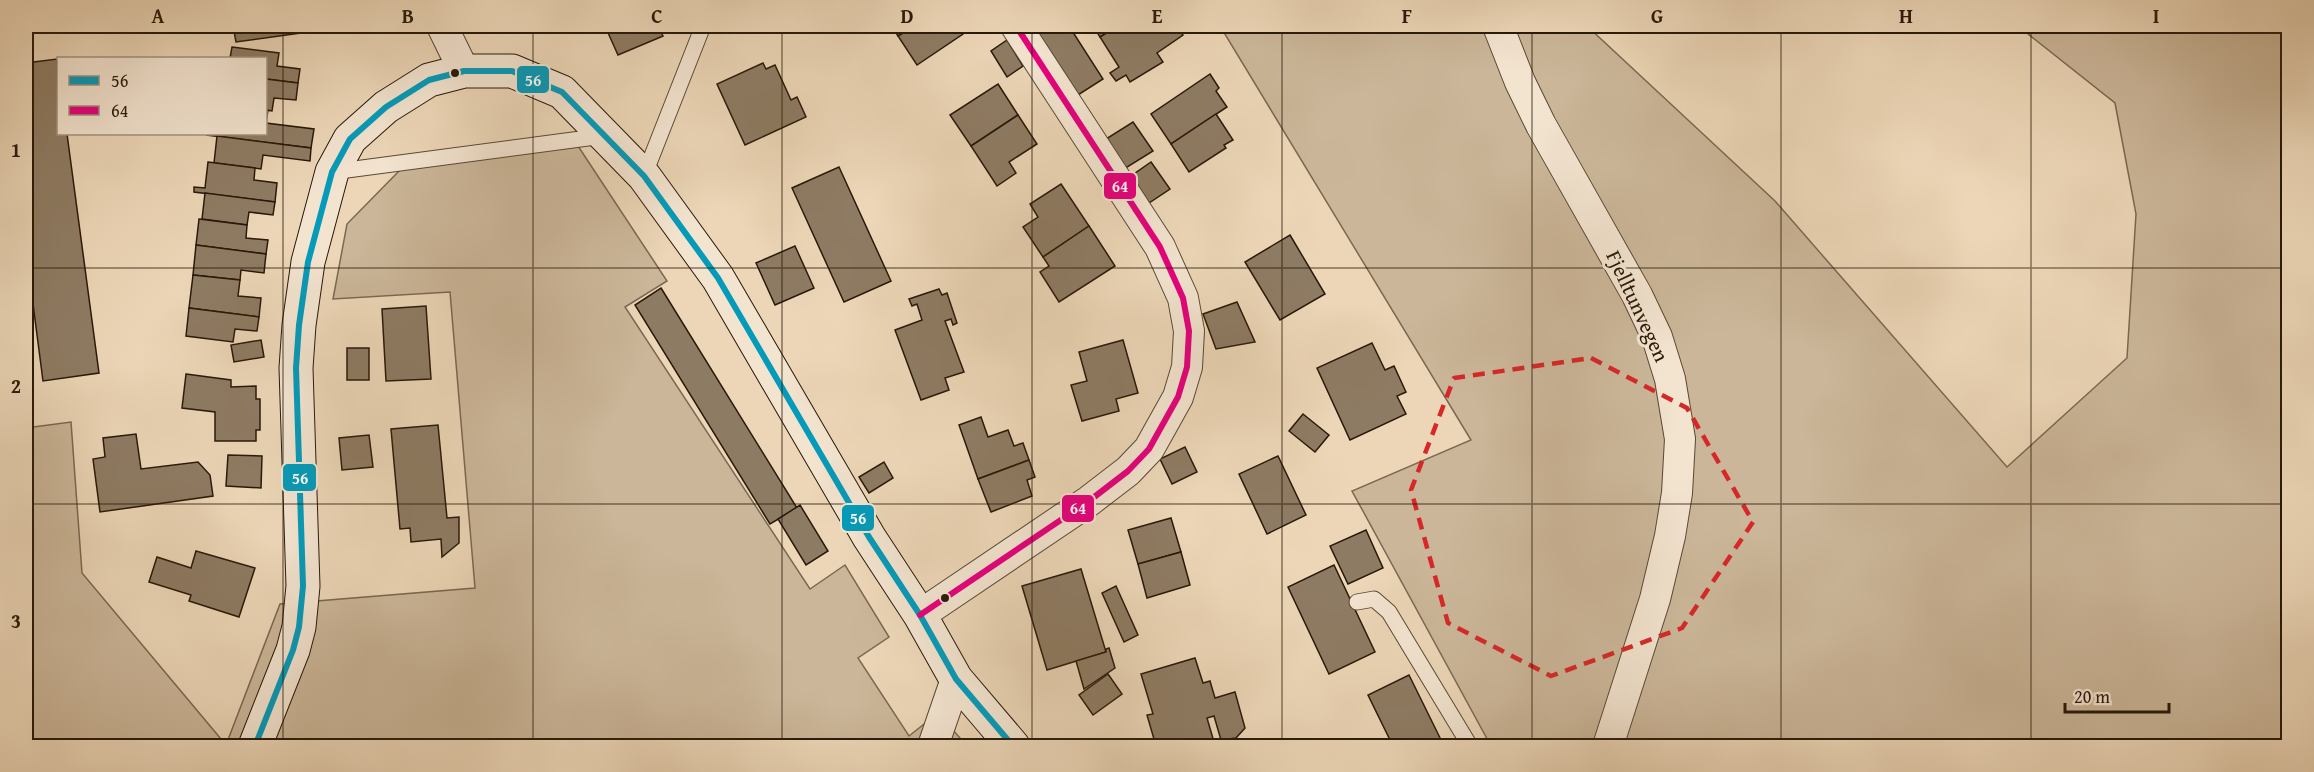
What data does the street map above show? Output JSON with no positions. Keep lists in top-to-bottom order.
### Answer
{
  "streets": {
    "street": ["Fjelltunvegen"]
  },
  "lines": ["transit line 64", "transit line 56"],
  "legend": ["56", "64"],
  "scale_bar": "20 m",
  "grid": {
    "columns": [
      "A",
      "B",
      "C",
      "D",
      "E",
      "F",
      "G",
      "H",
      "I"
    ],
    "rows": ["1", "2", "3"]
  }
}
